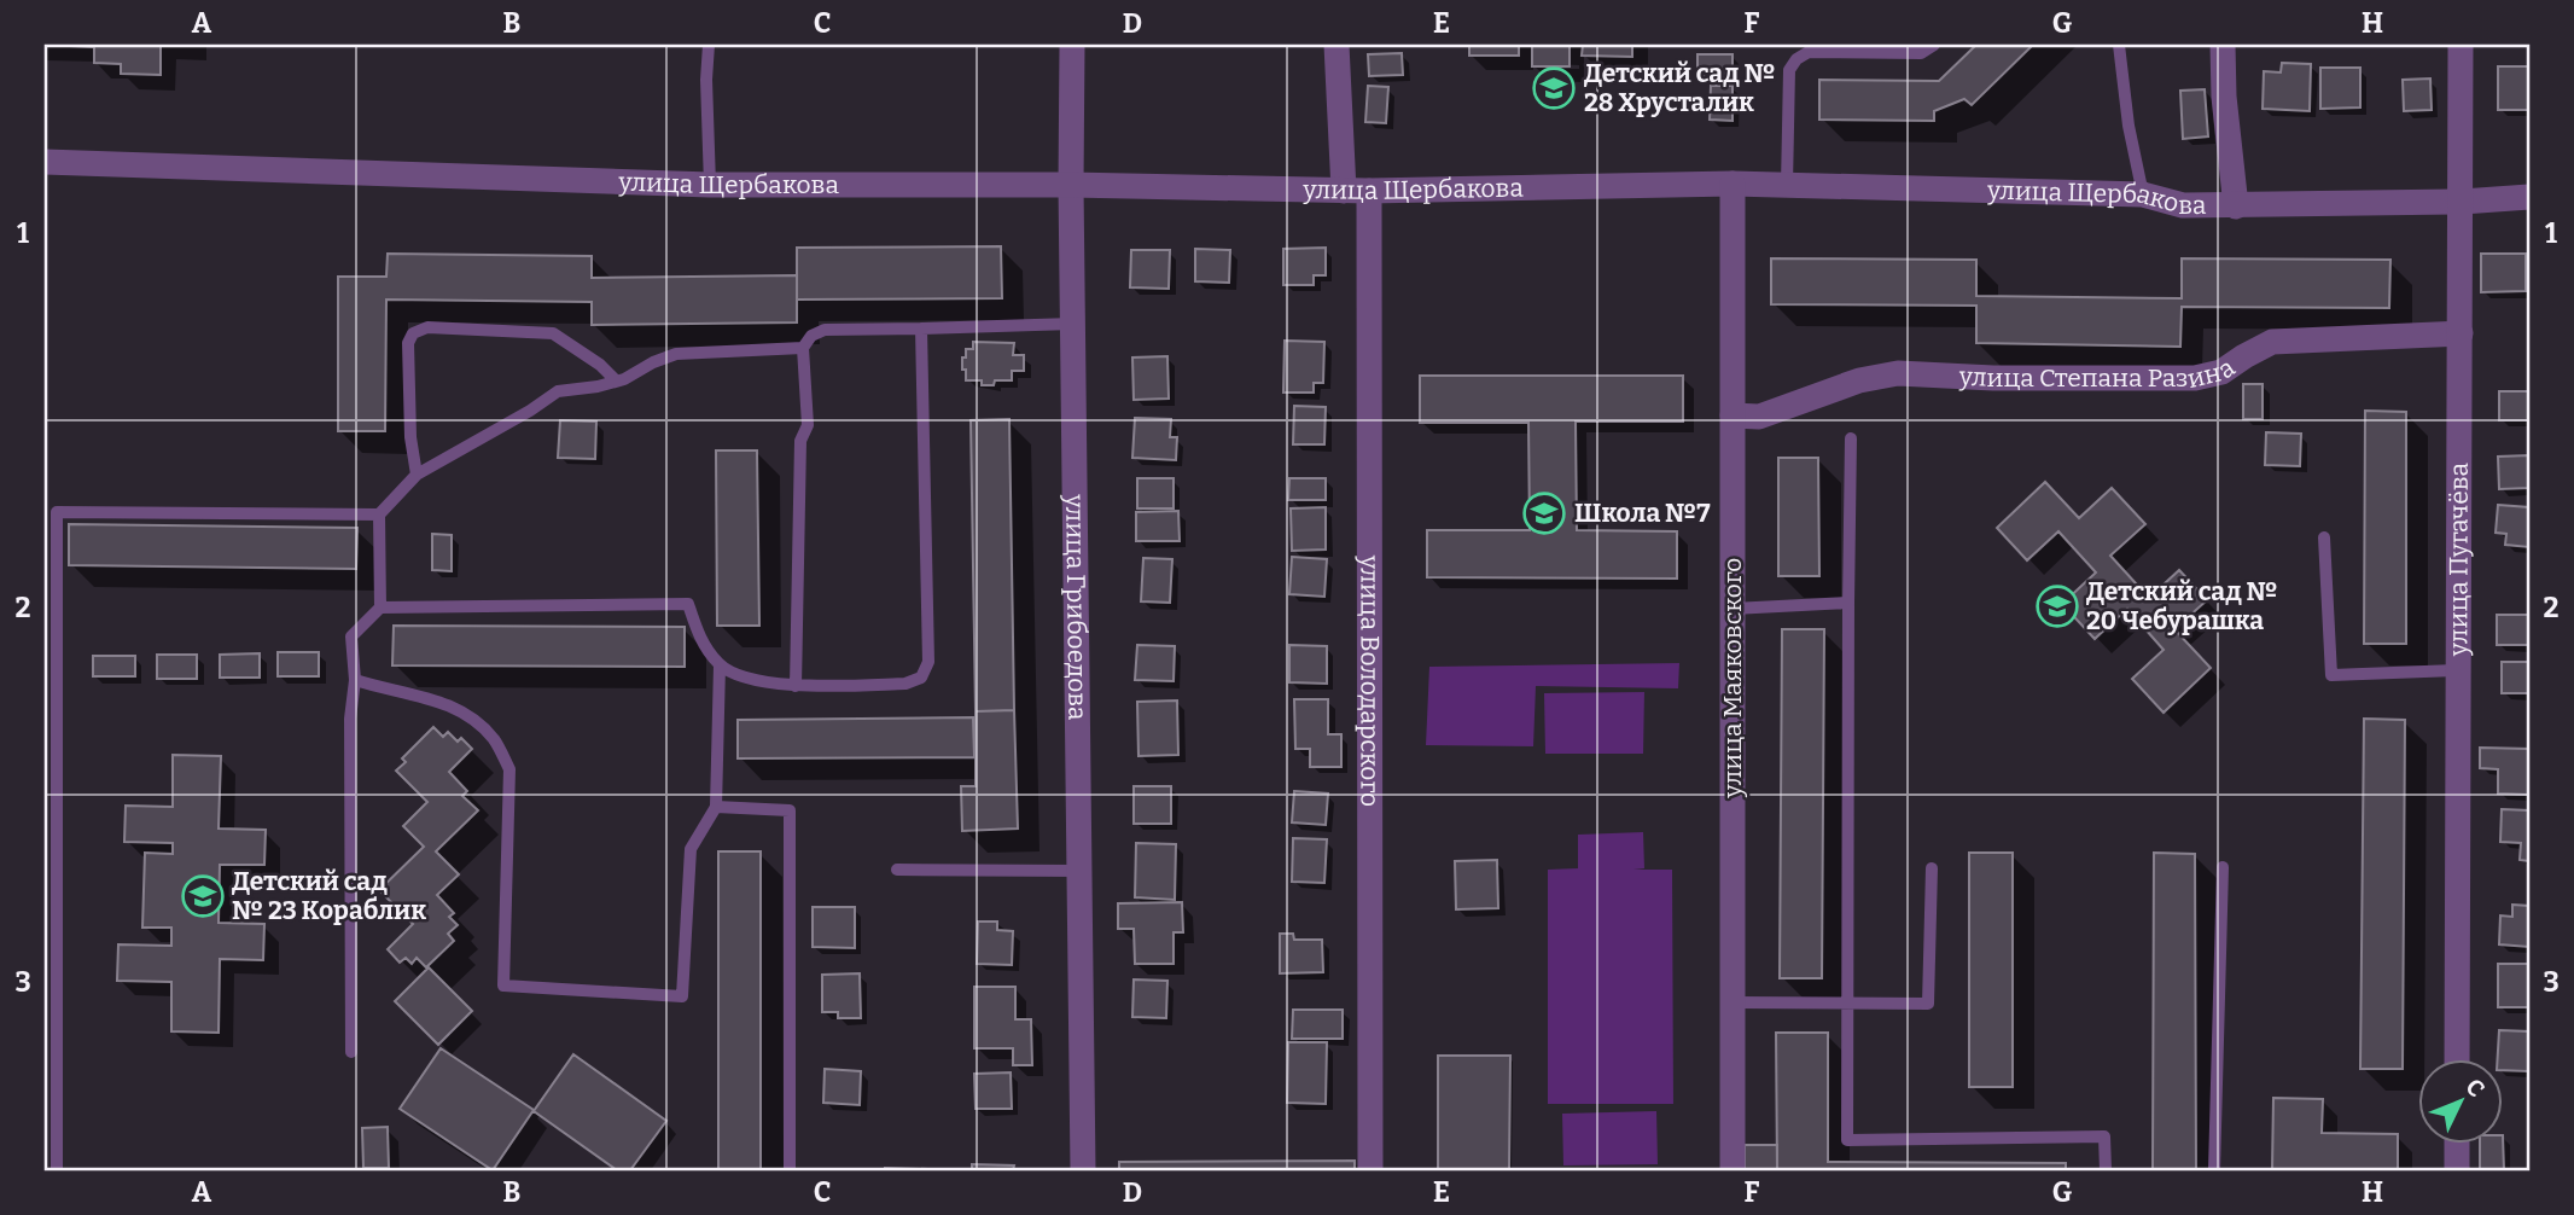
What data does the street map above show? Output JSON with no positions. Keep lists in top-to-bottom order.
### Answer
{
  "streets": {
    "street": [
      "улица Щербакова",
      "улица Степана Разина",
      "улица Пугачёва",
      "улица Грибоедова",
      "улица Маяковского",
      "улица Володарского"
    ]
  },
  "crossings": [
    ["улица Щербакова", "улица Пугачёва"],
    ["улица Щербакова", "улица Грибоедова"],
    ["улица Щербакова", "улица Маяковского"],
    ["улица Щербакова", "улица Володарского"],
    ["улица Степана Разина", "улица Пугачёва"],
    ["улица Степана Разина", "улица Маяковского"]
  ],
  "places": {
    "school or university": [
      "Детский сад № 28 Хрусталик",
      "Школа №7",
      "Детский сад № 20 Чебурашка",
      "Детский сад № 23 Кораблик"
    ]
  },
  "north": "top right",
  "grid": {
    "columns": [
      "A",
      "B",
      "C",
      "D",
      "E",
      "F",
      "G",
      "H"
    ],
    "rows": ["1", "2", "3"]
  }
}
